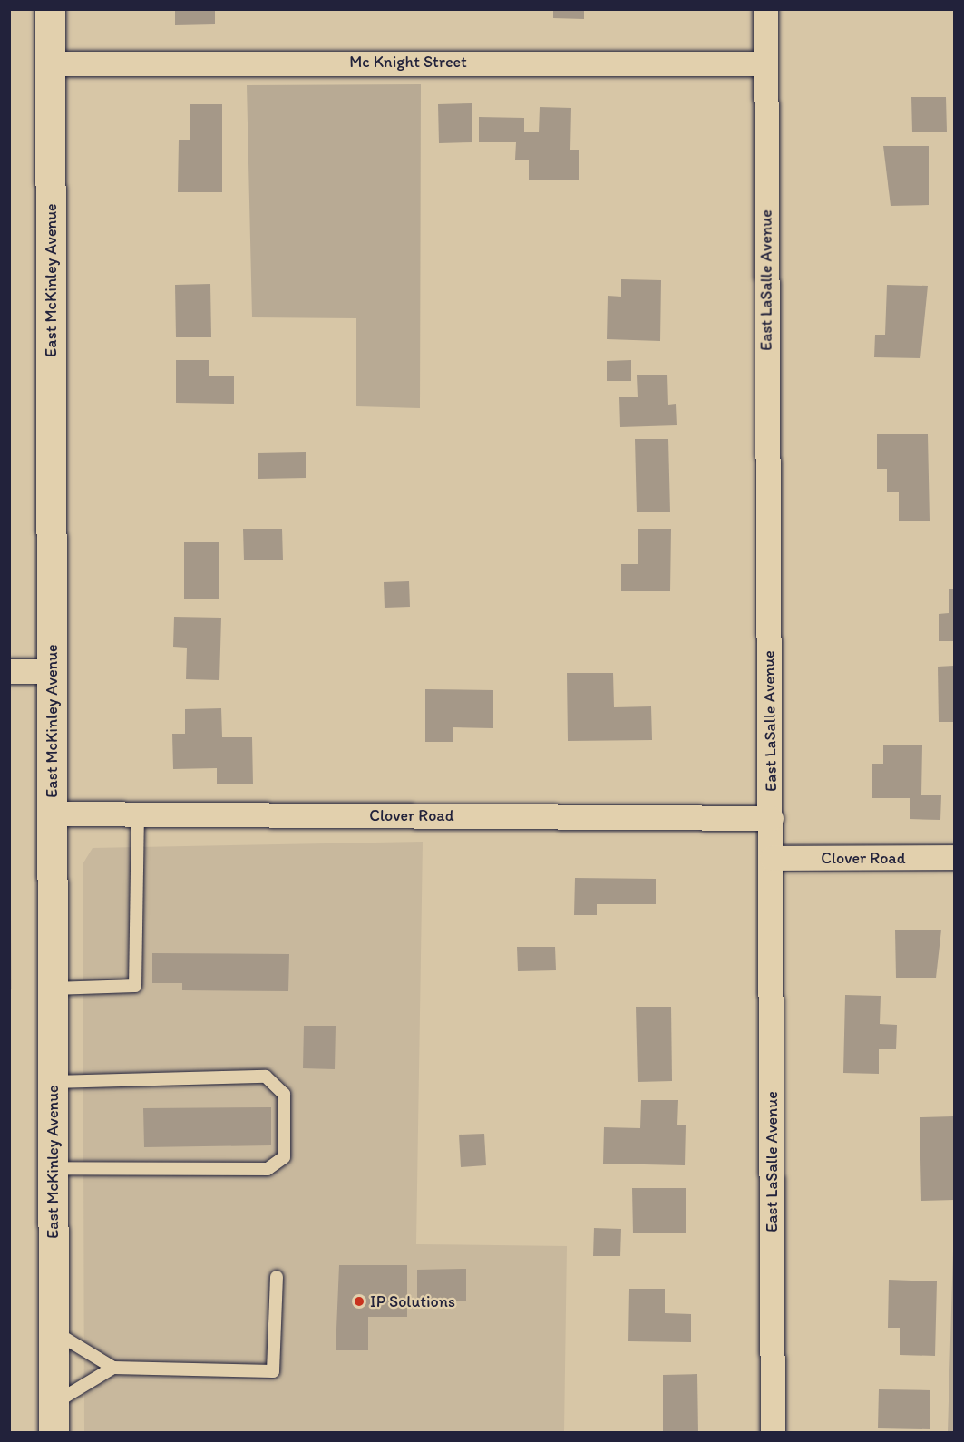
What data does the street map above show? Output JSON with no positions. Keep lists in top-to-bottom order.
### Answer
{
  "streets": {
    "main road": ["East McKinley Avenue"],
    "street": ["Mc Knight Street", "East LaSalle Avenue", "Clover Road"]
  },
  "crossings": [
    ["Mc Knight Street", "East McKinley Avenue"],
    ["Mc Knight Street", "East LaSalle Avenue"],
    ["East McKinley Avenue", "Clover Road"],
    ["East LaSalle Avenue", "Clover Road"]
  ],
  "places": ["IP Solutions"]
}
